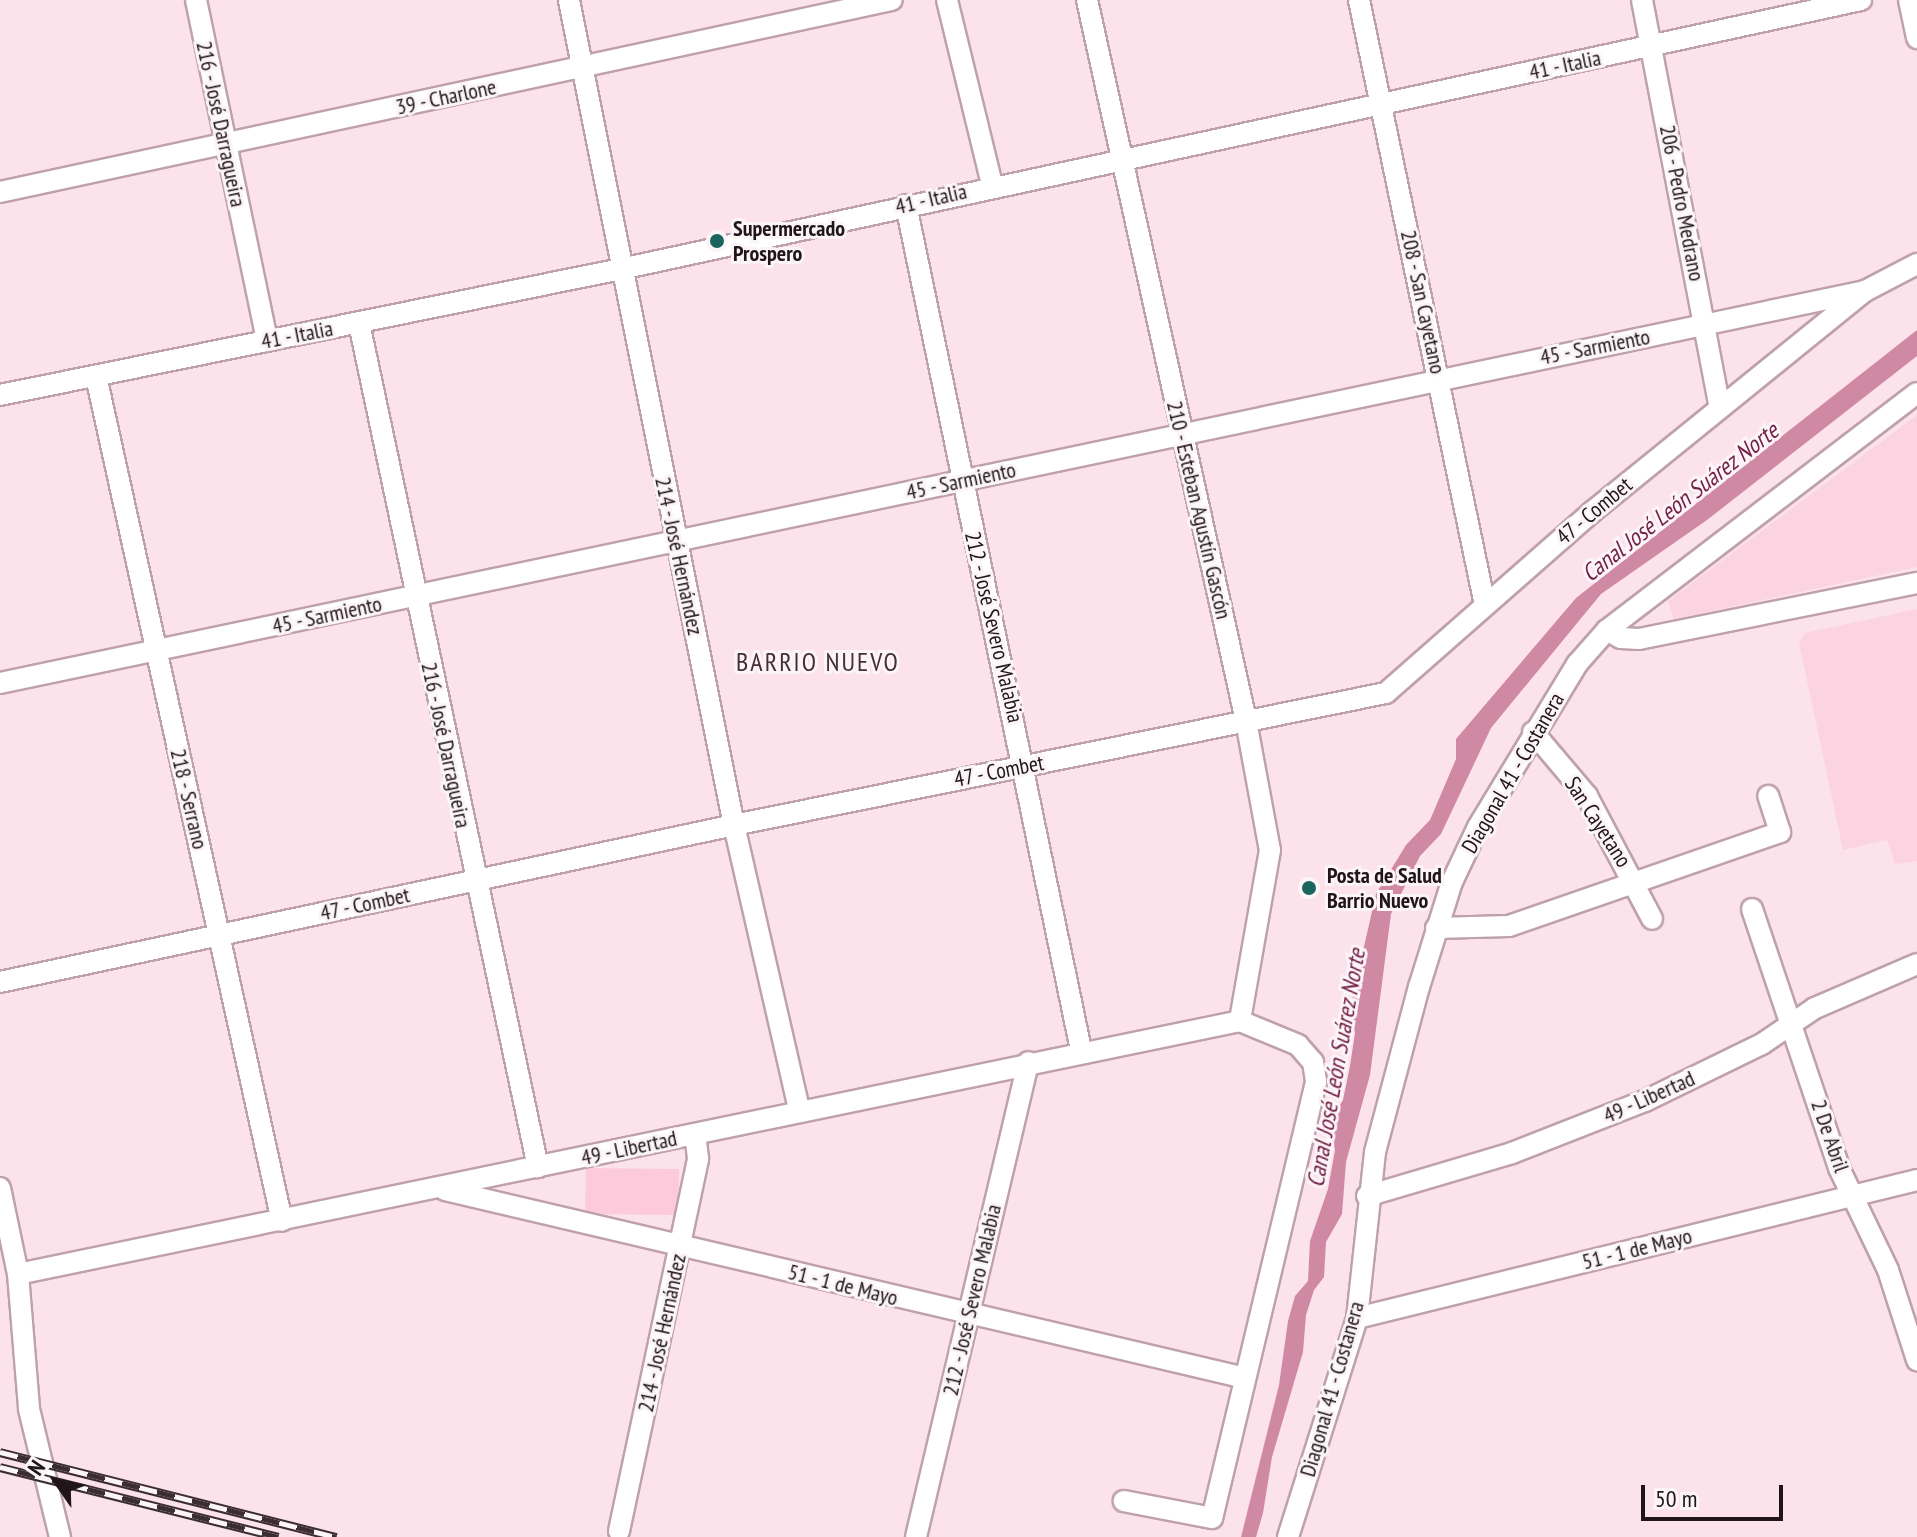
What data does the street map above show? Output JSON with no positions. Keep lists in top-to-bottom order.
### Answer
{
  "streets": {
    "street": [
      "41 - Italia",
      "39 - Charlone",
      "216 - José Darragueira",
      "206 - Pedro Medrano",
      "208 - San Cayetano",
      "45 - Sarmiento",
      "210 - Esteban Agustín Gascón",
      "47 - Combet",
      "214 - José Hernández",
      "212 - José Severo Malabia",
      "Diagonal 41 - Costanera",
      "218 - Serrano",
      "San Cayetano",
      "49 - Libertad",
      "2 De Abril",
      "51 - 1 de Mayo"
    ]
  },
  "crossings": [
    ["41 - Italia", "216 - José Darragueira"],
    ["41 - Italia", "206 - Pedro Medrano"],
    ["41 - Italia", "208 - San Cayetano"],
    ["41 - Italia", "210 - Esteban Agustín Gascón"],
    ["41 - Italia", "214 - José Hernández"],
    ["41 - Italia", "212 - José Severo Malabia"],
    ["41 - Italia", "218 - Serrano"],
    ["39 - Charlone", "216 - José Darragueira"],
    ["39 - Charlone", "214 - José Hernández"],
    ["216 - José Darragueira", "45 - Sarmiento"],
    ["216 - José Darragueira", "47 - Combet"],
    ["216 - José Darragueira", "49 - Libertad"],
    ["206 - Pedro Medrano", "45 - Sarmiento"],
    ["206 - Pedro Medrano", "47 - Combet"],
    ["208 - San Cayetano", "45 - Sarmiento"],
    ["208 - San Cayetano", "47 - Combet"],
    ["45 - Sarmiento", "210 - Esteban Agustín Gascón"],
    ["45 - Sarmiento", "47 - Combet"],
    ["45 - Sarmiento", "214 - José Hernández"],
    ["45 - Sarmiento", "212 - José Severo Malabia"],
    ["45 - Sarmiento", "218 - Serrano"],
    ["210 - Esteban Agustín Gascón", "47 - Combet"],
    ["210 - Esteban Agustín Gascón", "49 - Libertad"],
    ["47 - Combet", "214 - José Hernández"],
    ["47 - Combet", "212 - José Severo Malabia"],
    ["47 - Combet", "218 - Serrano"],
    ["214 - José Hernández", "49 - Libertad"],
    ["214 - José Hernández", "51 - 1 de Mayo"],
    ["212 - José Severo Malabia", "49 - Libertad"],
    ["212 - José Severo Malabia", "51 - 1 de Mayo"],
    ["Diagonal 41 - Costanera", "San Cayetano"],
    ["Diagonal 41 - Costanera", "49 - Libertad"],
    ["Diagonal 41 - Costanera", "51 - 1 de Mayo"],
    ["218 - Serrano", "49 - Libertad"],
    ["49 - Libertad", "2 De Abril"],
    ["49 - Libertad", "51 - 1 de Mayo"],
    ["2 De Abril", "51 - 1 de Mayo"]
  ],
  "districts": ["BARRIO NUEVO"],
  "water": ["Canal José León Suárez Norte"],
  "places": ["Supermercado Prospero", "Posta de Salud Barrio Nuevo"],
  "scale_bar": "50 m",
  "north": "top left"
}
